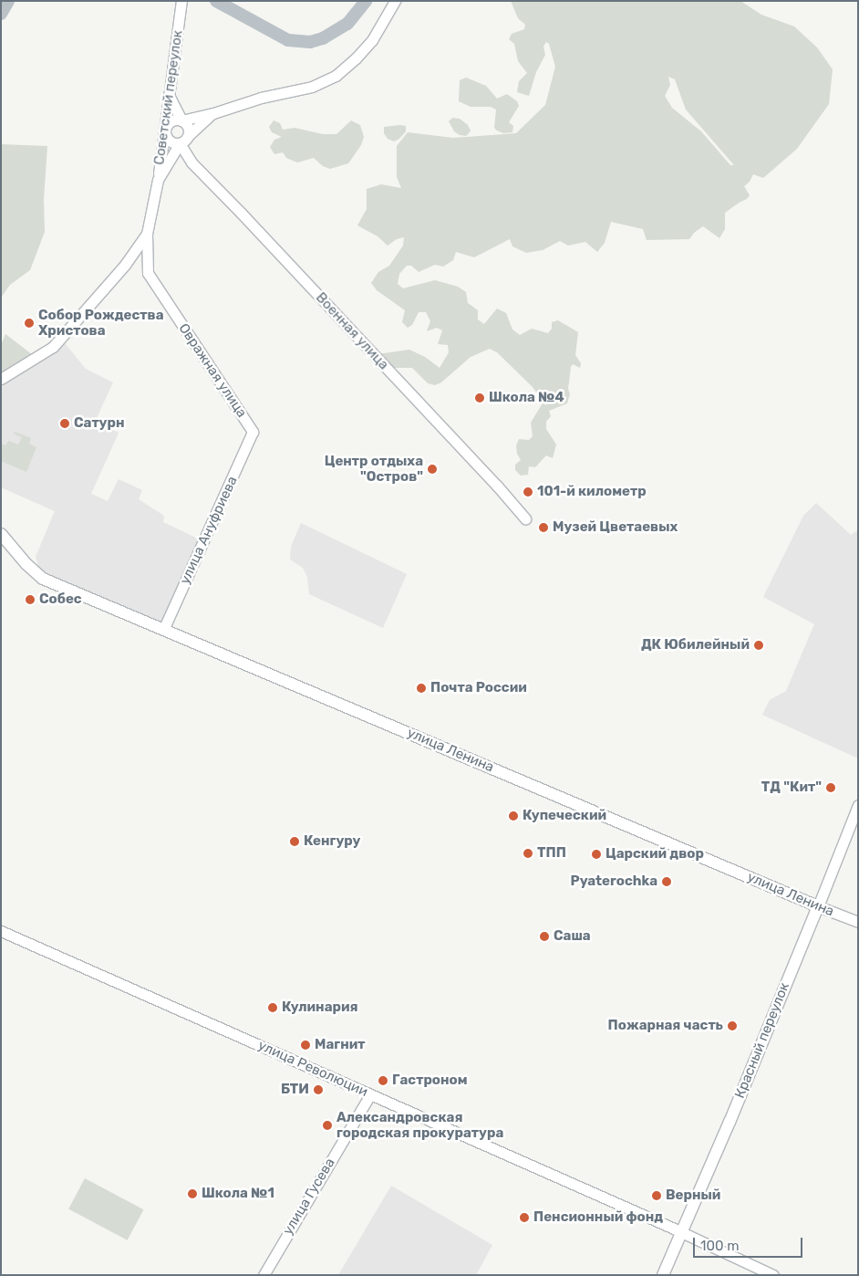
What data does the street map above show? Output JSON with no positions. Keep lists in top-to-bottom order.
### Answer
{
  "streets": {
    "main road": ["улица Ленина", "Красный переулок"],
    "street": [
      "Советский переулок",
      "Военная улица",
      "Овражная улица",
      "улица Ануфриева",
      "улица Революции",
      "улица Гусева"
    ]
  },
  "crossings": [
    ["Советский переулок", "Военная улица"],
    ["Советский переулок", "Овражная улица"],
    ["Овражная улица", "улица Ануфриева"],
    ["улица Ануфриева", "улица Ленина"],
    ["улица Ленина", "Красный переулок"],
    ["Красный переулок", "улица Революции"],
    ["улица Революции", "улица Гусева"]
  ],
  "places": [
    "Собор Рождества Христова",
    "Школа №4",
    "Сатурн",
    "Центр отдыха \"Остров\"",
    "101-й километр",
    "Музей Цветаевых",
    "Собес",
    "ДК Юбилейный",
    "Почта России",
    "ТД \"Кит\"",
    "Купеческий",
    "Кенгуру",
    "ТПП",
    "Царский двор",
    "Pyaterochka",
    "Саша",
    "Кулинария",
    "Пожарная часть",
    "Магнит",
    "Гастроном",
    "БТИ",
    "Александровская городская прокуратура",
    "Школа №1",
    "Верный",
    "Пенсионный фонд"
  ],
  "scale_bar": "100 m"
}
